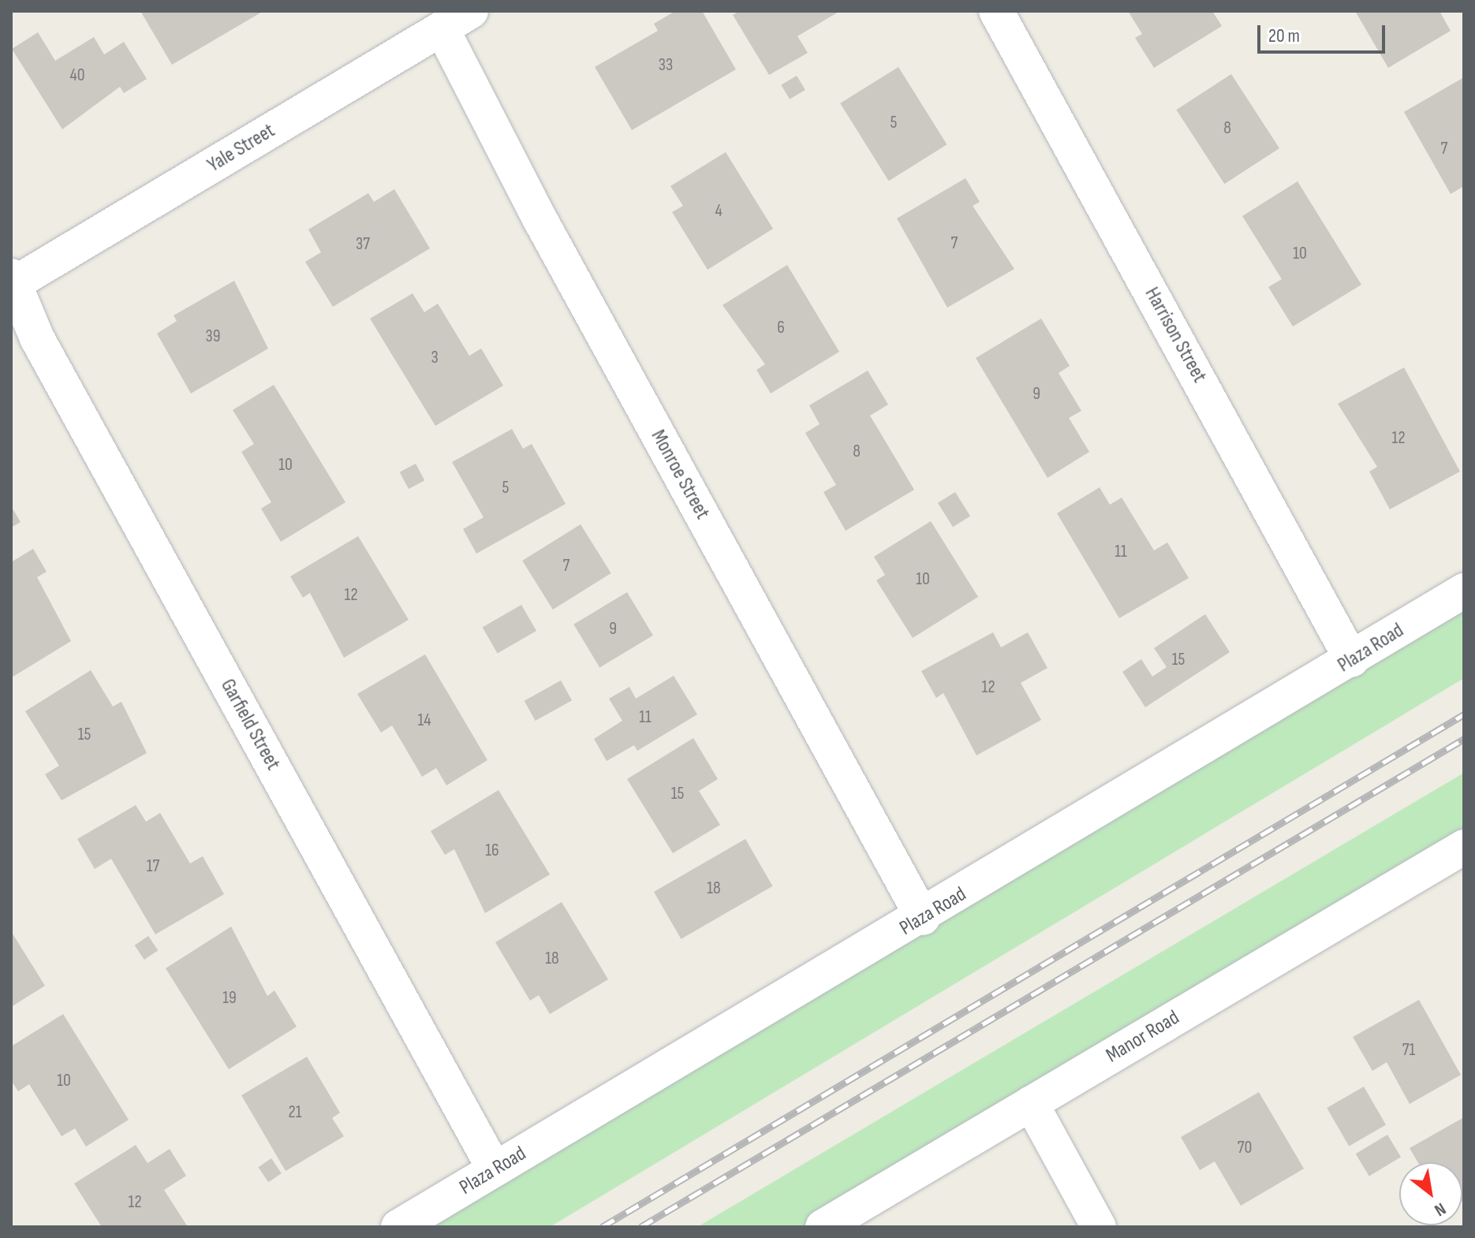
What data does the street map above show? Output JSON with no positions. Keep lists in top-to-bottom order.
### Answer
{
  "streets": {
    "street": [
      "Yale Street",
      "Harrison Street",
      "Monroe Street",
      "Plaza Road",
      "Garfield Street",
      "Manor Road"
    ]
  },
  "crossings": [
    ["Yale Street", "Monroe Street"],
    ["Yale Street", "Garfield Street"],
    ["Harrison Street", "Plaza Road"],
    ["Monroe Street", "Plaza Road"],
    ["Plaza Road", "Garfield Street"]
  ],
  "house_numbers": [
    "33",
    "40",
    "5",
    "8",
    "7",
    "4",
    "7",
    "37",
    "10",
    "6",
    "39",
    "3",
    "9",
    "12",
    "8",
    "10",
    "5",
    "11",
    "7",
    "10",
    "12",
    "9",
    "15",
    "12",
    "11",
    "14",
    "15",
    "15",
    "16",
    "17",
    "18",
    "18",
    "19",
    "71",
    "10",
    "21",
    "70",
    "12"
  ],
  "scale_bar": "20 m",
  "north": "bottom right"
}
